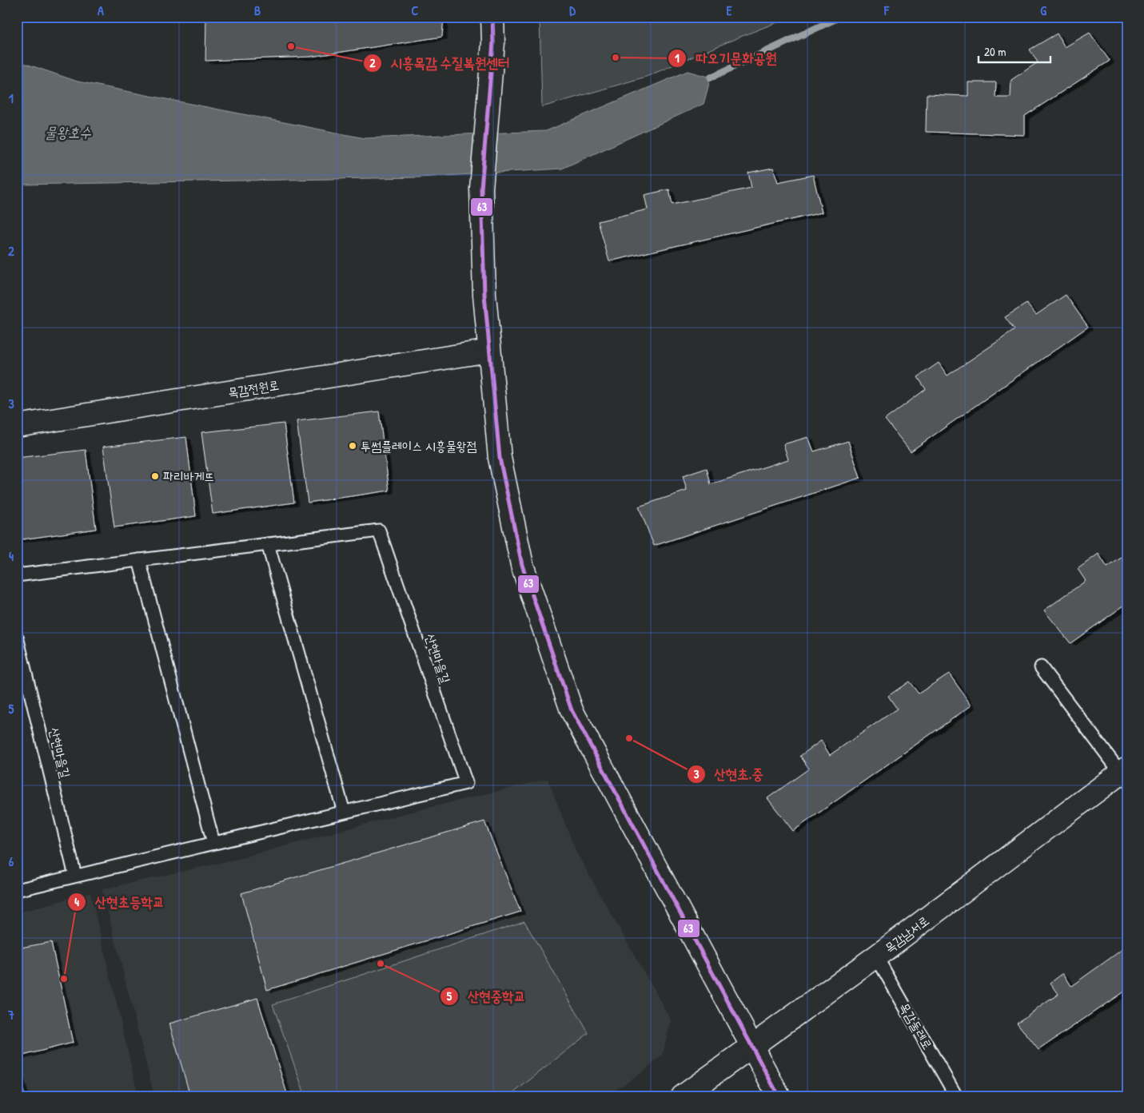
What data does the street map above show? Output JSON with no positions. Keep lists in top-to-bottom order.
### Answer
{
  "streets": {
    "street": ["목감전원로", "목감남서로"],
    "lane": ["산현마을길", "목감둘레로"]
  },
  "crossings": [
    ["목감남서로", "목감둘레로"]
  ],
  "water": ["물왕호수"],
  "places": [
    "시흥목감 수질복원센터",
    "따오기문화공원",
    "투썸플레이스 시흥물왕점",
    "파리바게뜨",
    "산현초.중",
    "산현중학교",
    "산현초등학교"
  ],
  "lines": ["transit line 63"],
  "scale_bar": "20 m",
  "grid": {
    "columns": [
      "A",
      "B",
      "C",
      "D",
      "E",
      "F",
      "G"
    ],
    "rows": [
      "1",
      "2",
      "3",
      "4",
      "5",
      "6",
      "7"
    ]
  }
}
